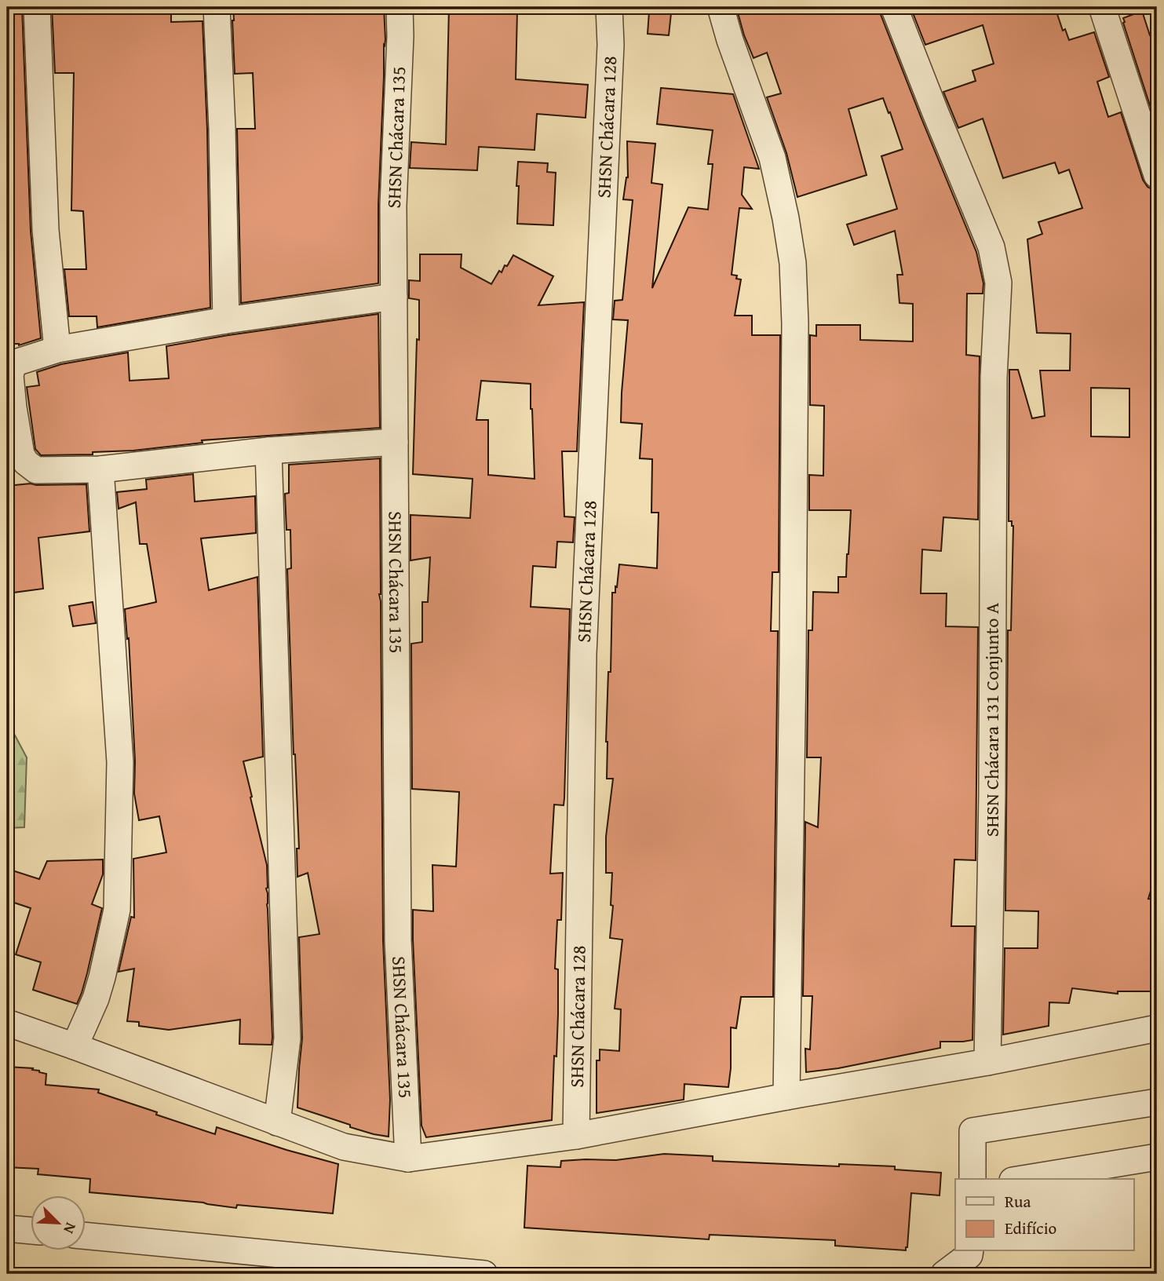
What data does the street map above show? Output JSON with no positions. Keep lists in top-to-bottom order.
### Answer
{
  "streets": {
    "street": ["SHSN Chácara 128", "SHSN Chácara 135", "SHSN Chácara 131 Conjunto A"]
  },
  "legend": ["Rua", "Edifício"],
  "north": "bottom right"
}
